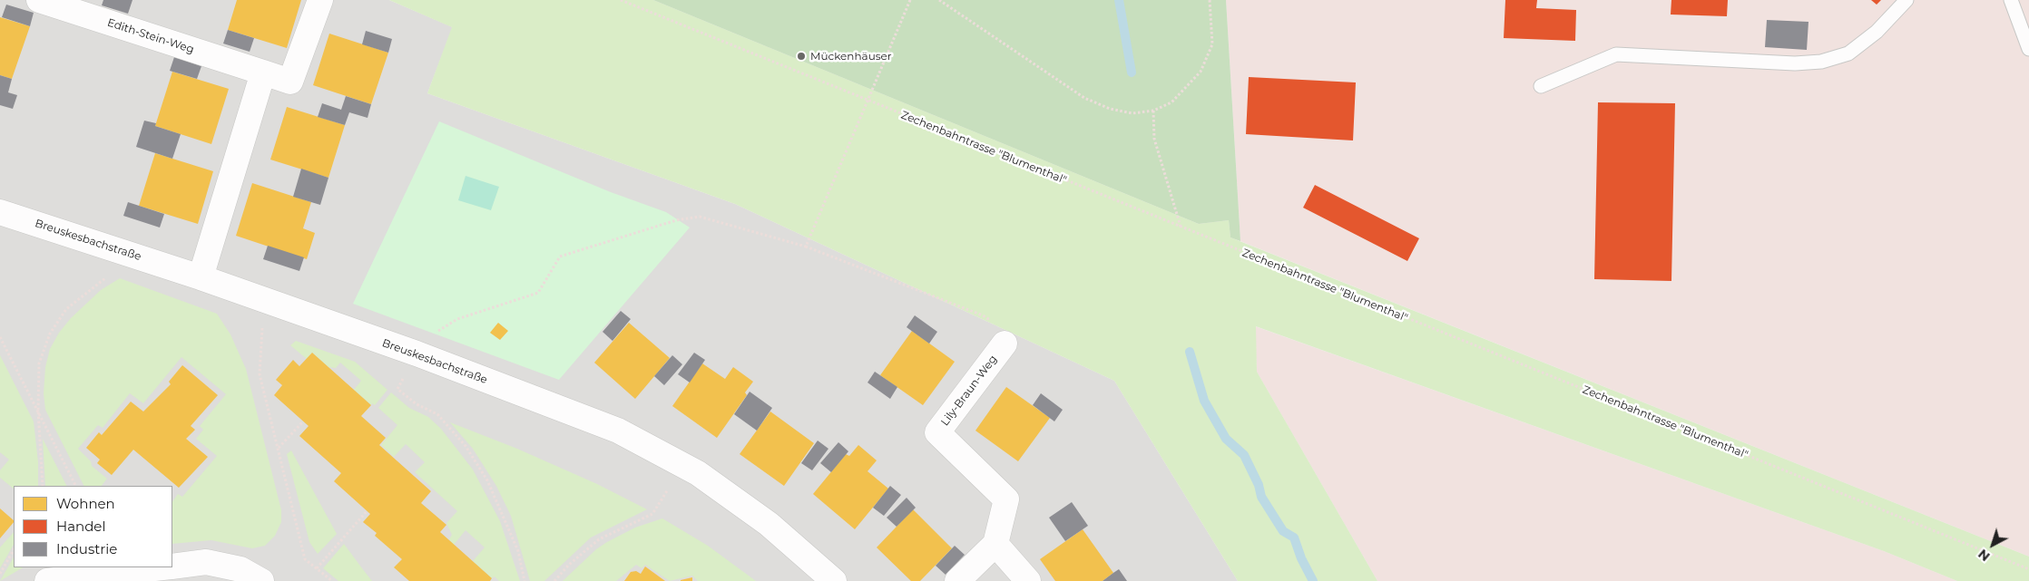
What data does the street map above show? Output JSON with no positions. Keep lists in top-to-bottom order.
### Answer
{
  "streets": {
    "street": ["Edith-Stein-Weg", "Breuskesbachstraße", "Lily-Braun-Weg"],
    "path": ["Zechenbahntrasse \"Blumenthal\""]
  },
  "places": ["Mückenhäuser"],
  "legend": ["Wohnen", "Handel", "Industrie"],
  "north": "bottom left"
}
